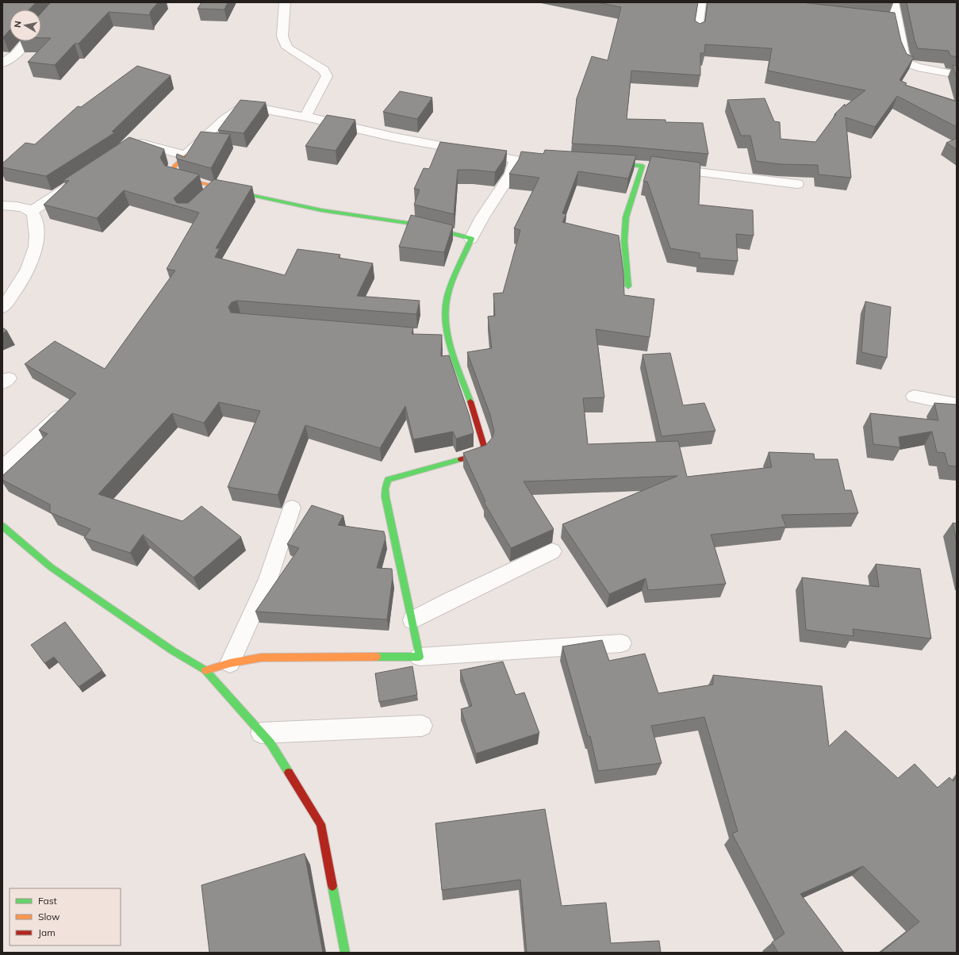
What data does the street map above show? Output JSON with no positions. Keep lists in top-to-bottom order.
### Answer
{
  "legend": ["Fast", "Slow", "Jam"],
  "north": "left"
}
